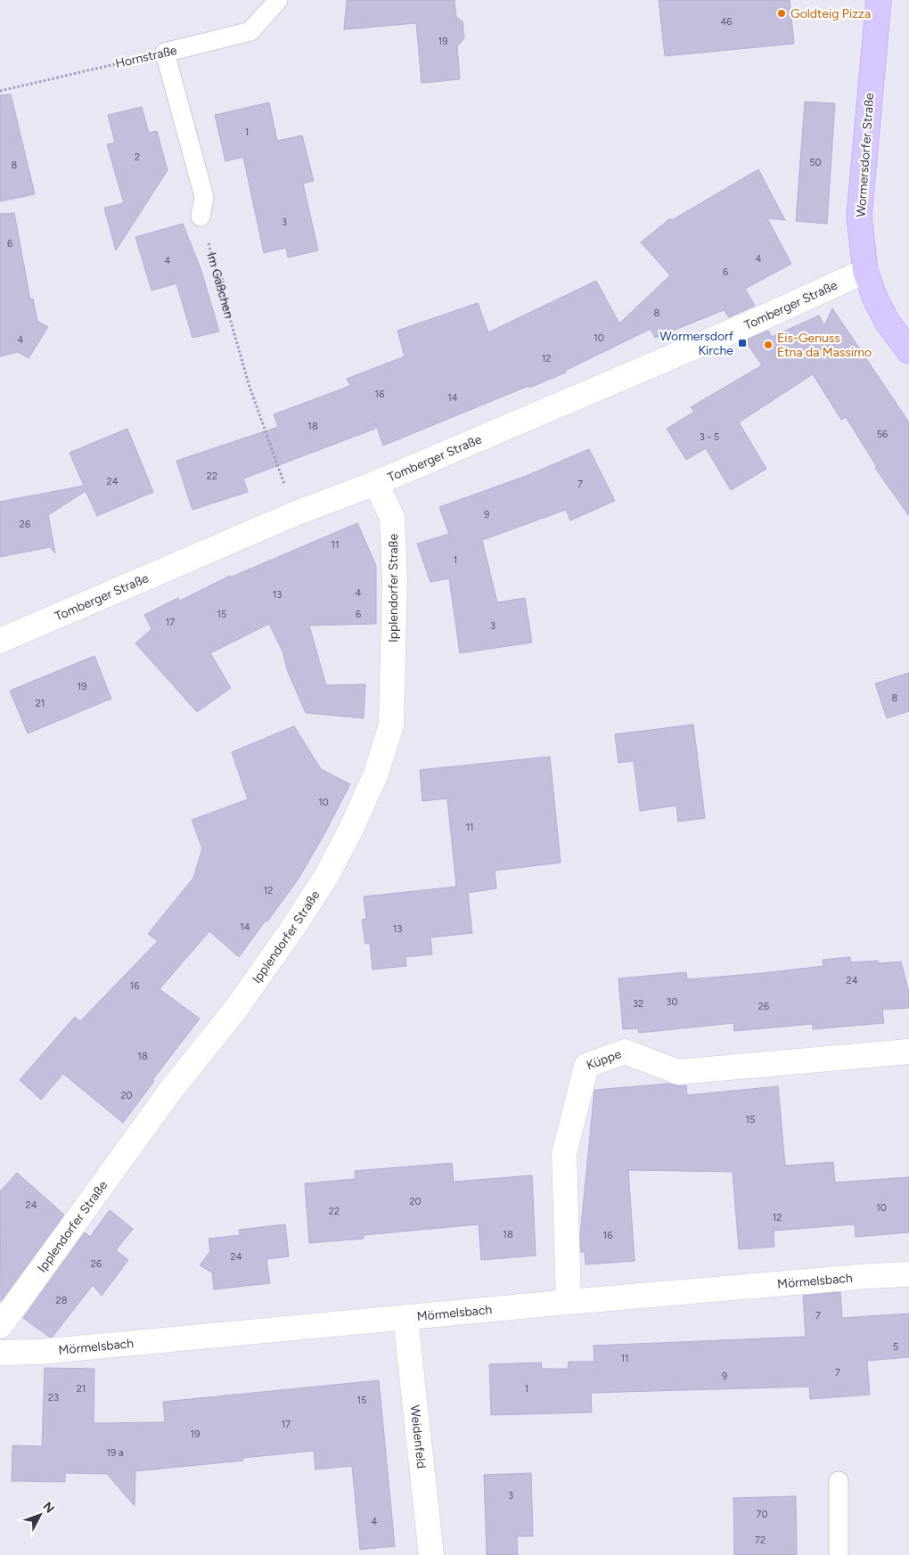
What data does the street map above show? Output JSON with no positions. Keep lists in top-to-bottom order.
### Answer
{
  "streets": {
    "main road": ["Wormersdorfer Straße"],
    "street": [
      "Tomberger Straße",
      "Ipplendorfer Straße",
      "Küppe",
      "Mörmelsbach",
      "Weidenfeld"
    ],
    "lane": ["Hornstraße"],
    "path": ["Im Gäßchen"]
  },
  "crossings": [
    ["Wormersdorfer Straße", "Tomberger Straße"],
    ["Im Gäßchen", "Tomberger Straße"],
    ["Tomberger Straße", "Ipplendorfer Straße"],
    ["Küppe", "Mörmelsbach"],
    ["Mörmelsbach", "Weidenfeld"]
  ],
  "places": {
    "other": ["Goldteig Pizza", "Eis-Genuss Etna da Massimo"],
    "transit": ["Wormersdorf Kirche"]
  },
  "house_numbers": [
    "46",
    "19",
    "1",
    "2",
    "50",
    "8",
    "3",
    "6",
    "4",
    "4",
    "6",
    "8",
    "10",
    "4",
    "12",
    "16",
    "14",
    "18",
    "56",
    "3 - 5",
    "22",
    "24",
    "7",
    "9",
    "26",
    "11",
    "1",
    "4",
    "13",
    "15",
    "6",
    "17",
    "3",
    "19",
    "8",
    "21",
    "10",
    "11",
    "12",
    "14",
    "13",
    "24",
    "16",
    "30",
    "32",
    "26",
    "18",
    "20",
    "15",
    "20",
    "24",
    "10",
    "22",
    "12",
    "18",
    "16",
    "24",
    "26",
    "28",
    "7",
    "5",
    "11",
    "7",
    "9",
    "21",
    "1",
    "23",
    "15",
    "17",
    "19",
    "19 a",
    "3",
    "70",
    "4",
    "72"
  ],
  "north": "top right"
}
